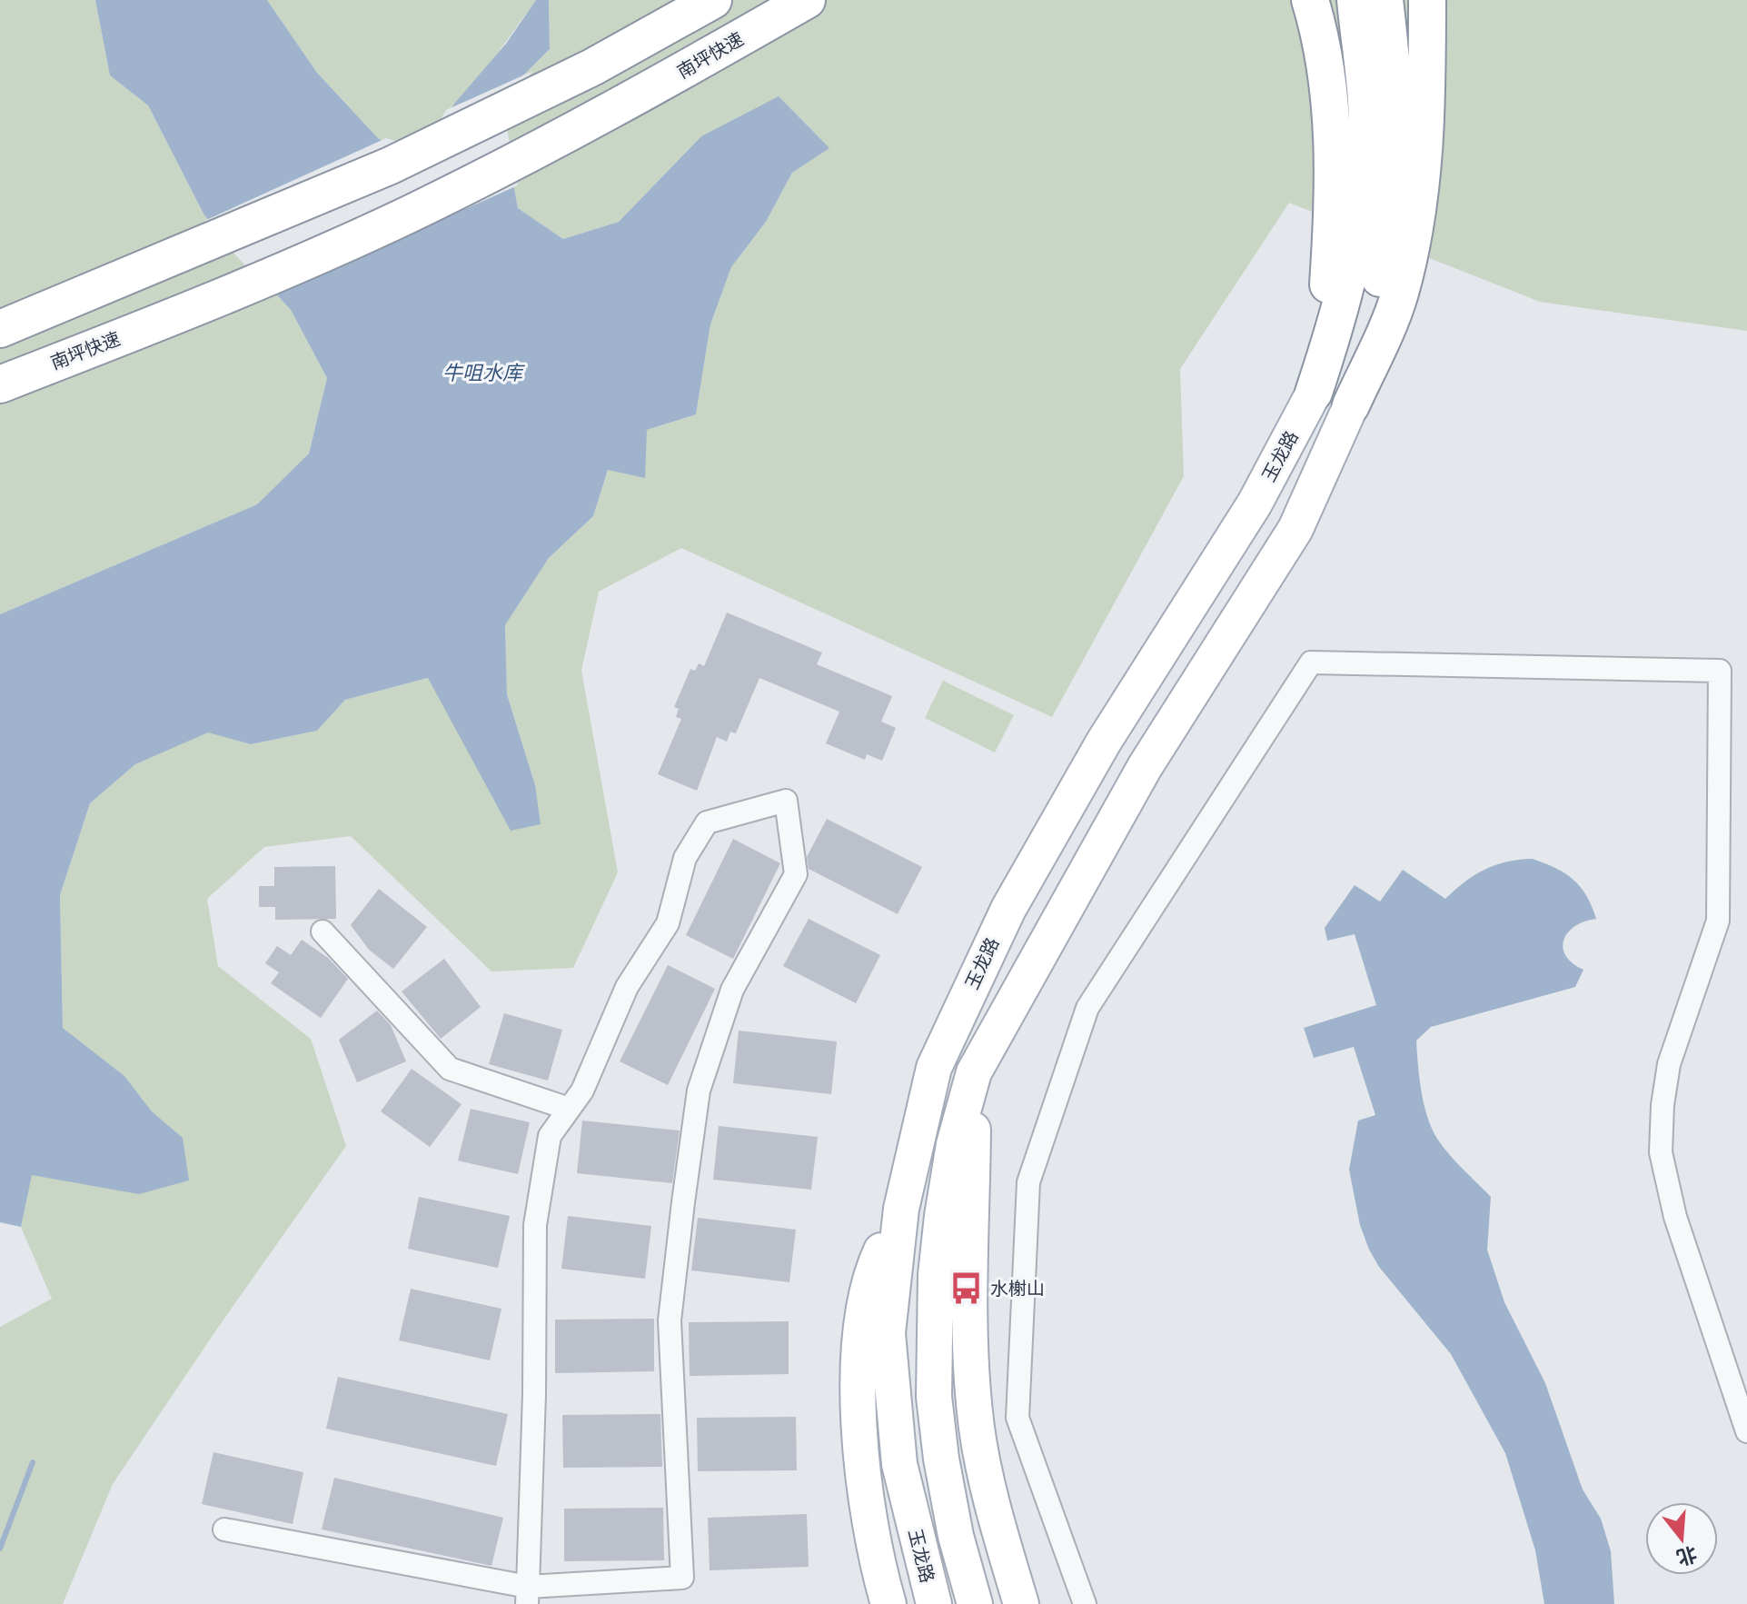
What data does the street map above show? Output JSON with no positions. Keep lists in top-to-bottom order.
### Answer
{
  "streets": {
    "highway": ["南坪快速"],
    "main road": ["玉龙路"]
  },
  "water": ["牛咀水库"],
  "places": {
    "bus stop": ["水榭山"]
  },
  "north": "bottom"
}
